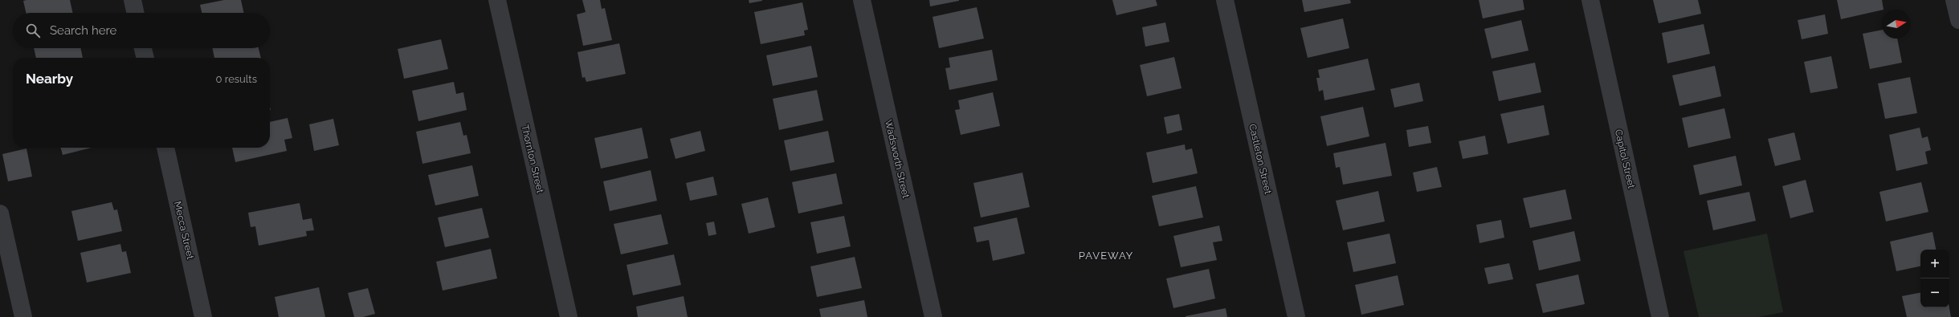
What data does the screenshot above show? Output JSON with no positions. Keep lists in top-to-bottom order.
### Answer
{
  "streets": {
    "street": [
      "Thornton Street",
      "Wadsworth Street",
      "Castleton Street",
      "Capitol Street",
      "Mecca Street"
    ]
  },
  "districts": ["PAVEWAY"],
  "north": "right",
  "page": {
    "search": "Search here",
    "heading": ["Nearby", "0 results"],
    "map_buttons": ["+", "−"]
  }
}
